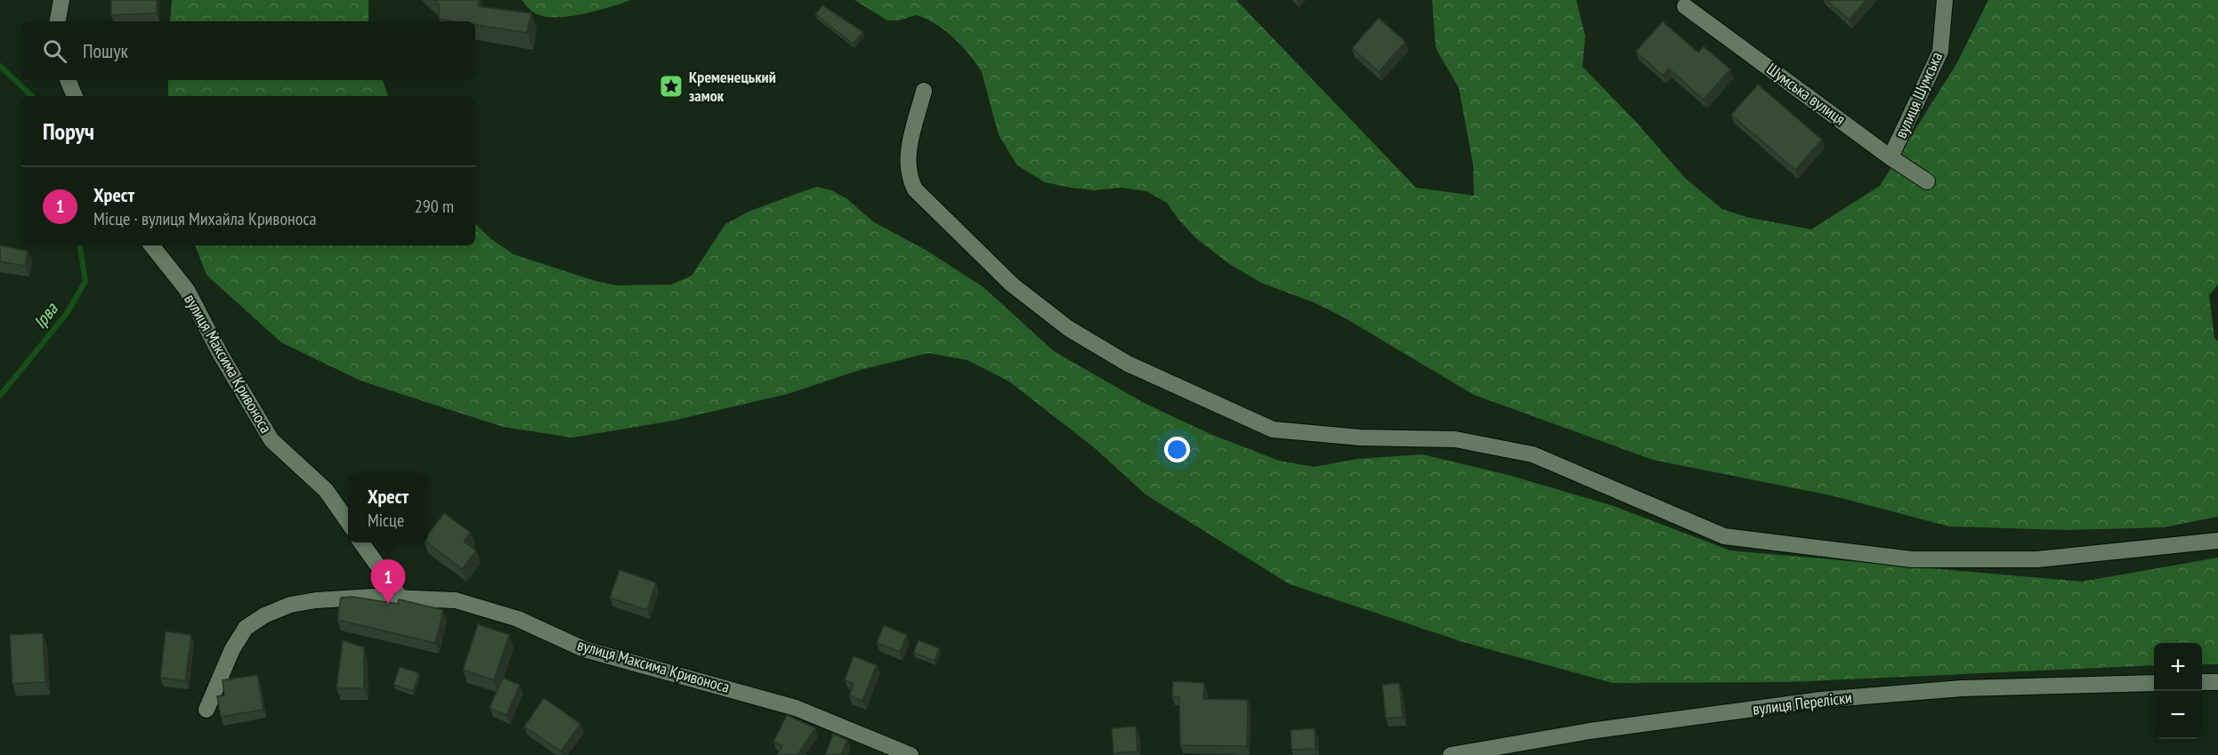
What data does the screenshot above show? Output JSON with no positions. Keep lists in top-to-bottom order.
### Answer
{
  "streets": {
    "street": [
      "Шумська вулиця",
      "вулиця Шумська",
      "вулиця Максима Кривоноса",
      "вулиця Переліски"
    ]
  },
  "crossings": [
    ["Шумська вулиця", "вулиця Шумська"]
  ],
  "water": ["Ірва"],
  "places": {
    "place": ["Кременецький замок"]
  },
  "page": {
    "search": "Пошук",
    "heading": "Поруч",
    "list": [
      {
        "mark": "1",
        "name": "Хрест",
        "note": "Місце · вулиця Михайла Кривоноса",
        "value": "290 m"
      }
    ],
    "popup": ["Хрест", "Місце"],
    "pins": "1",
    "map_buttons": ["+", "−"]
  }
}
